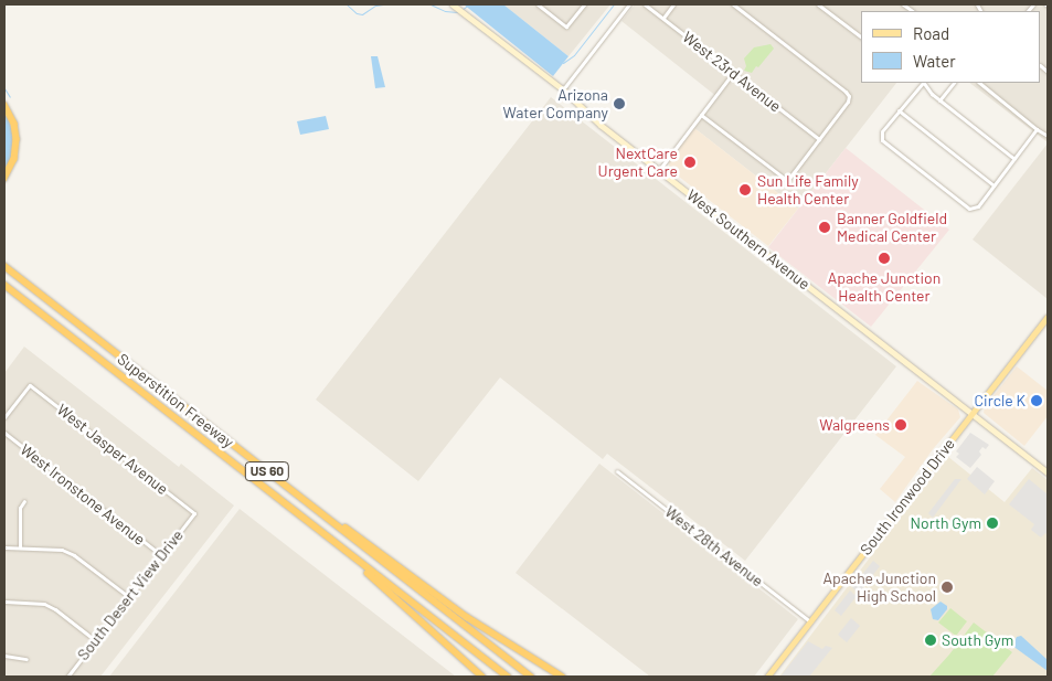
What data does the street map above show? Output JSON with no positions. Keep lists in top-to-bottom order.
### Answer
{
  "streets": {
    "highway": ["Superstition Freeway", "US 60"],
    "main road": ["West Southern Avenue", "South Ironwood Drive"],
    "street": [
      "West 23rd Avenue",
      "West Jasper Avenue",
      "West Ironstone Avenue",
      "West 28th Avenue",
      "South Desert View Drive"
    ]
  },
  "crossings": [
    ["West Southern Avenue", "South Ironwood Drive"],
    ["West Jasper Avenue", "South Desert View Drive"],
    ["West Ironstone Avenue", "South Desert View Drive"],
    ["South Ironwood Drive", "West 28th Avenue"]
  ],
  "places": [
    "Arizona Water Company",
    "NextCare Urgent Care",
    "Sun Life Family Health Center",
    "Banner Goldfield Medical Center",
    "Apache Junction Health Center",
    "Circle K",
    "Walgreens",
    "North Gym",
    "Apache Junction High School",
    "South Gym"
  ],
  "legend": ["Road", "Water"]
}
